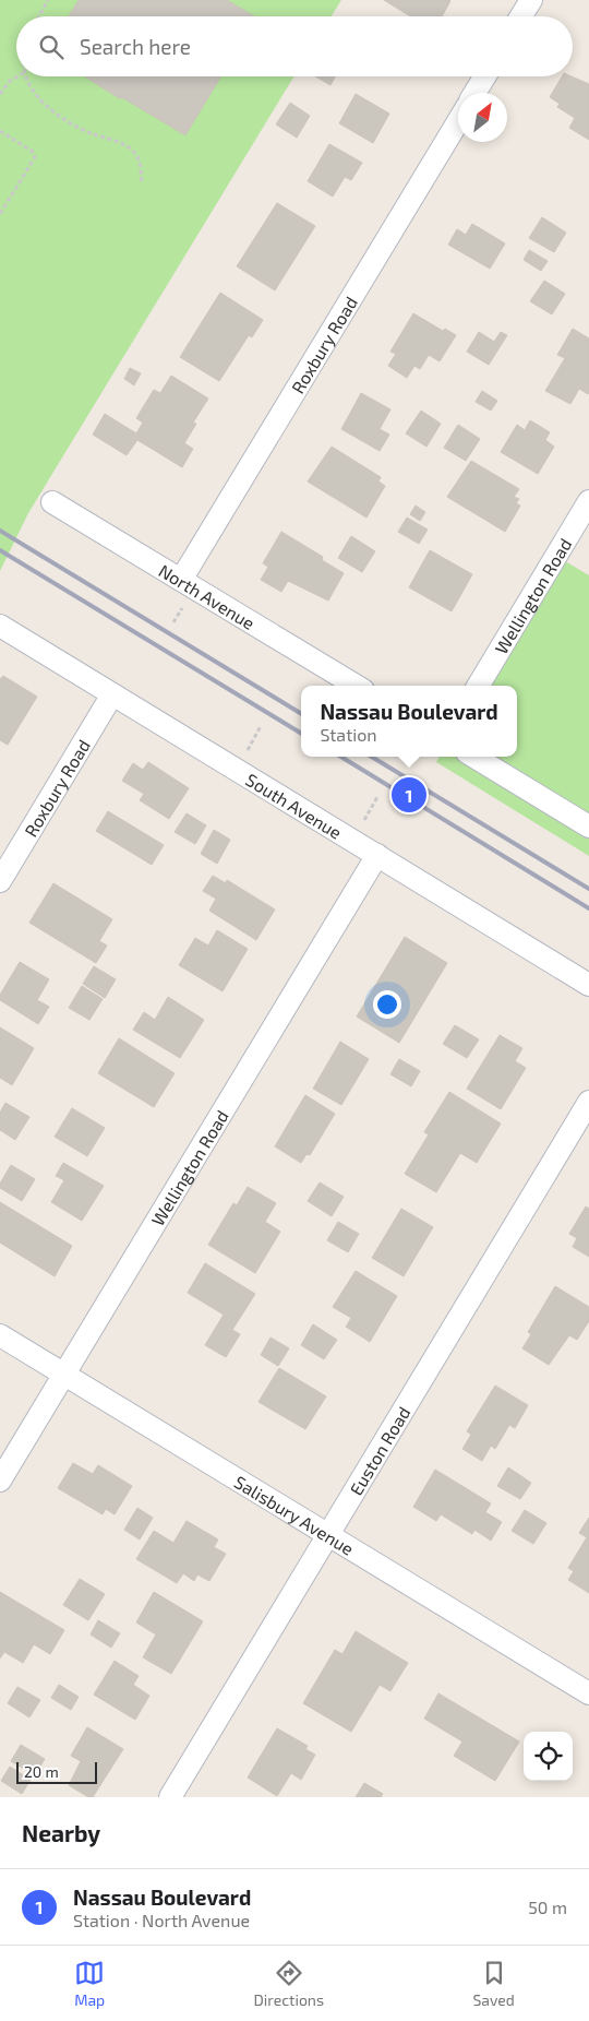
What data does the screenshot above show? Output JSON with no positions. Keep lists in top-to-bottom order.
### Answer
{
  "streets": {
    "street": [
      "Roxbury Road",
      "Wellington Road",
      "North Avenue",
      "South Avenue",
      "Euston Road",
      "Salisbury Avenue"
    ]
  },
  "crossings": [
    ["Roxbury Road", "North Avenue"],
    ["Roxbury Road", "South Avenue"],
    ["Wellington Road", "South Avenue"],
    ["Wellington Road", "Salisbury Avenue"],
    ["Euston Road", "Salisbury Avenue"]
  ],
  "scale_bar": "20 m",
  "north": "top right",
  "page": {
    "search": "Search here",
    "popup": ["Nassau Boulevard", "Station"],
    "pins": "1",
    "scale": "20 m",
    "heading": "Nearby",
    "list": [
      {
        "mark": "1",
        "name": "Nassau Boulevard",
        "note": "Station · North Avenue",
        "value": "50 m"
      }
    ],
    "nav": ["Map", "Directions", "Saved"]
  }
}
